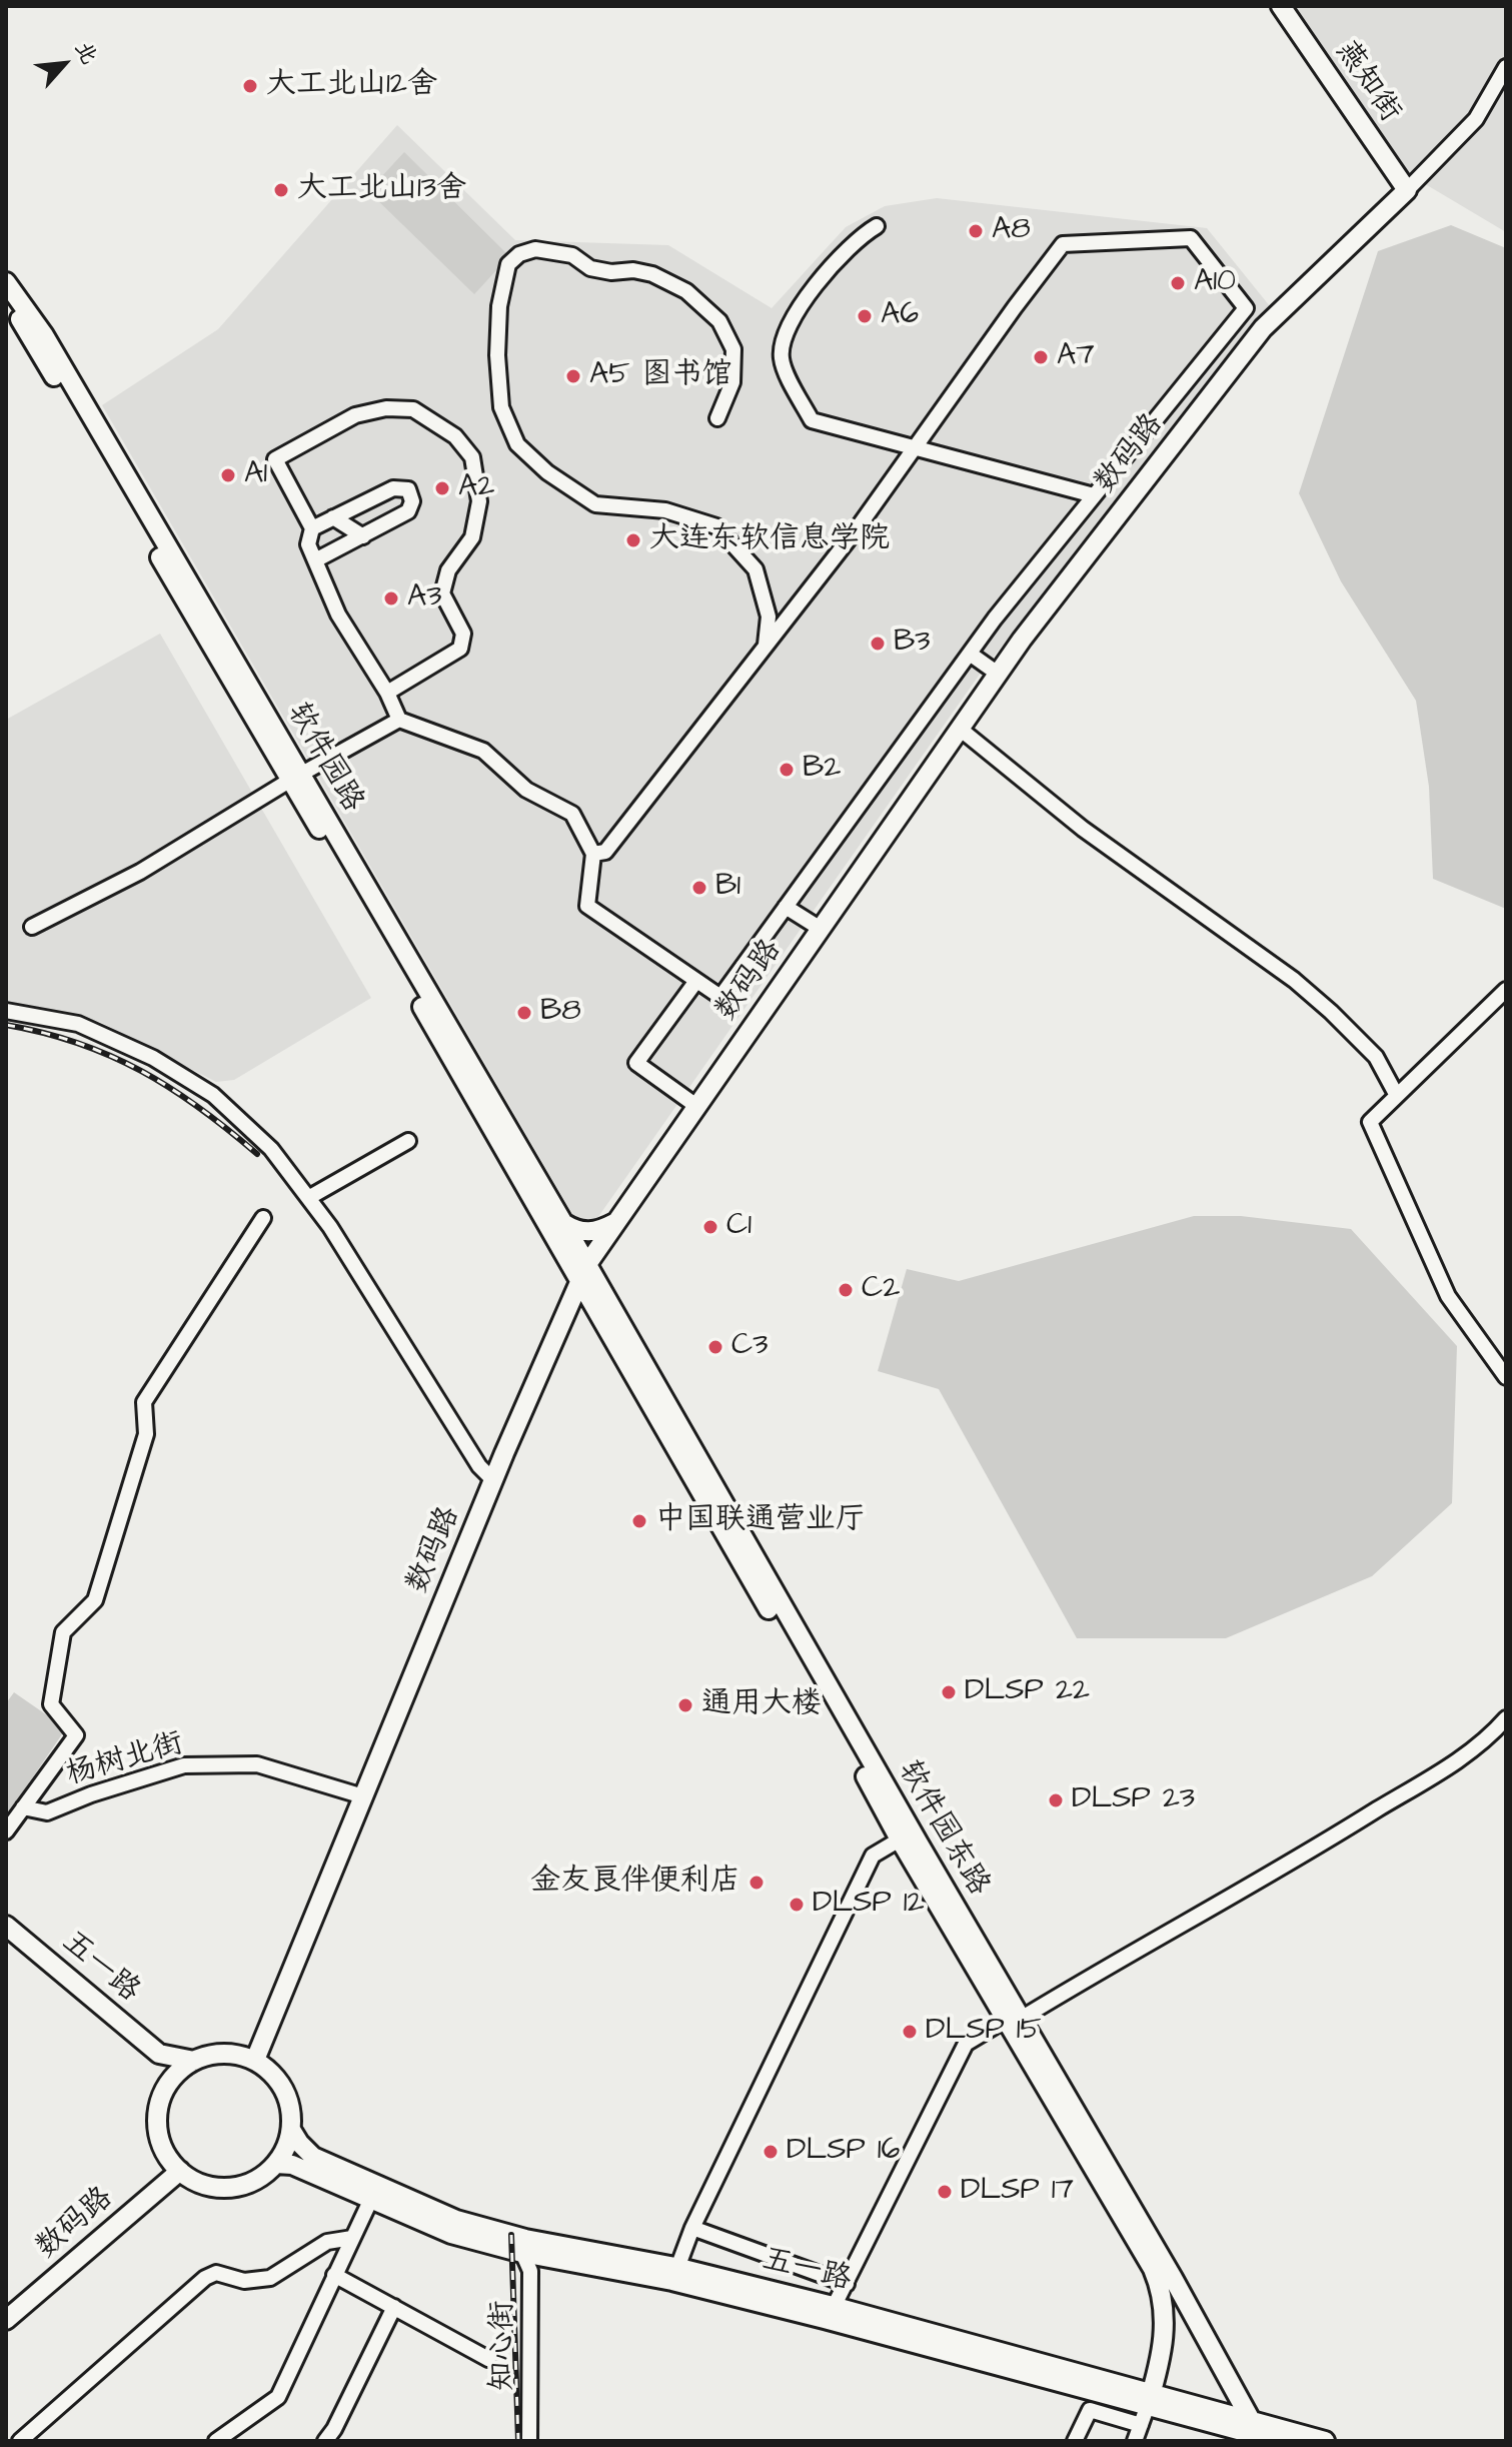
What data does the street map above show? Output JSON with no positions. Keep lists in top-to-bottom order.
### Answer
{
  "streets": {
    "main road": [
      "燕知街",
      "数码路",
      "软件园路",
      "软件园东路",
      "五一路"
    ],
    "street": ["杨树北街", "知心街"]
  },
  "crossings": [
    ["燕知街", "数码路"],
    ["数码路", "软件园路"],
    ["数码路", "杨树北街"],
    ["数码路", "软件园东路"],
    ["数码路", "五一路"],
    ["软件园路", "软件园东路"],
    ["软件园东路", "五一路"],
    ["五一路", "知心街"]
  ],
  "places": [
    "大工北山12舍",
    "大工北山13舍",
    "A8",
    "A10",
    "A6",
    "A7",
    "A5 图书馆",
    "A1",
    "A2",
    "大连东软信息学院",
    "A3",
    "B3",
    "B2",
    "B1",
    "B8",
    "C1",
    "C2",
    "C3",
    "中国联通营业厅",
    "DLSP 22",
    "通用大楼",
    "DLSP 23",
    "金友良伴便利店",
    "DLSP 12",
    "DLSP 15",
    "DLSP 16",
    "DLSP 17"
  ],
  "north": "top right"
}
